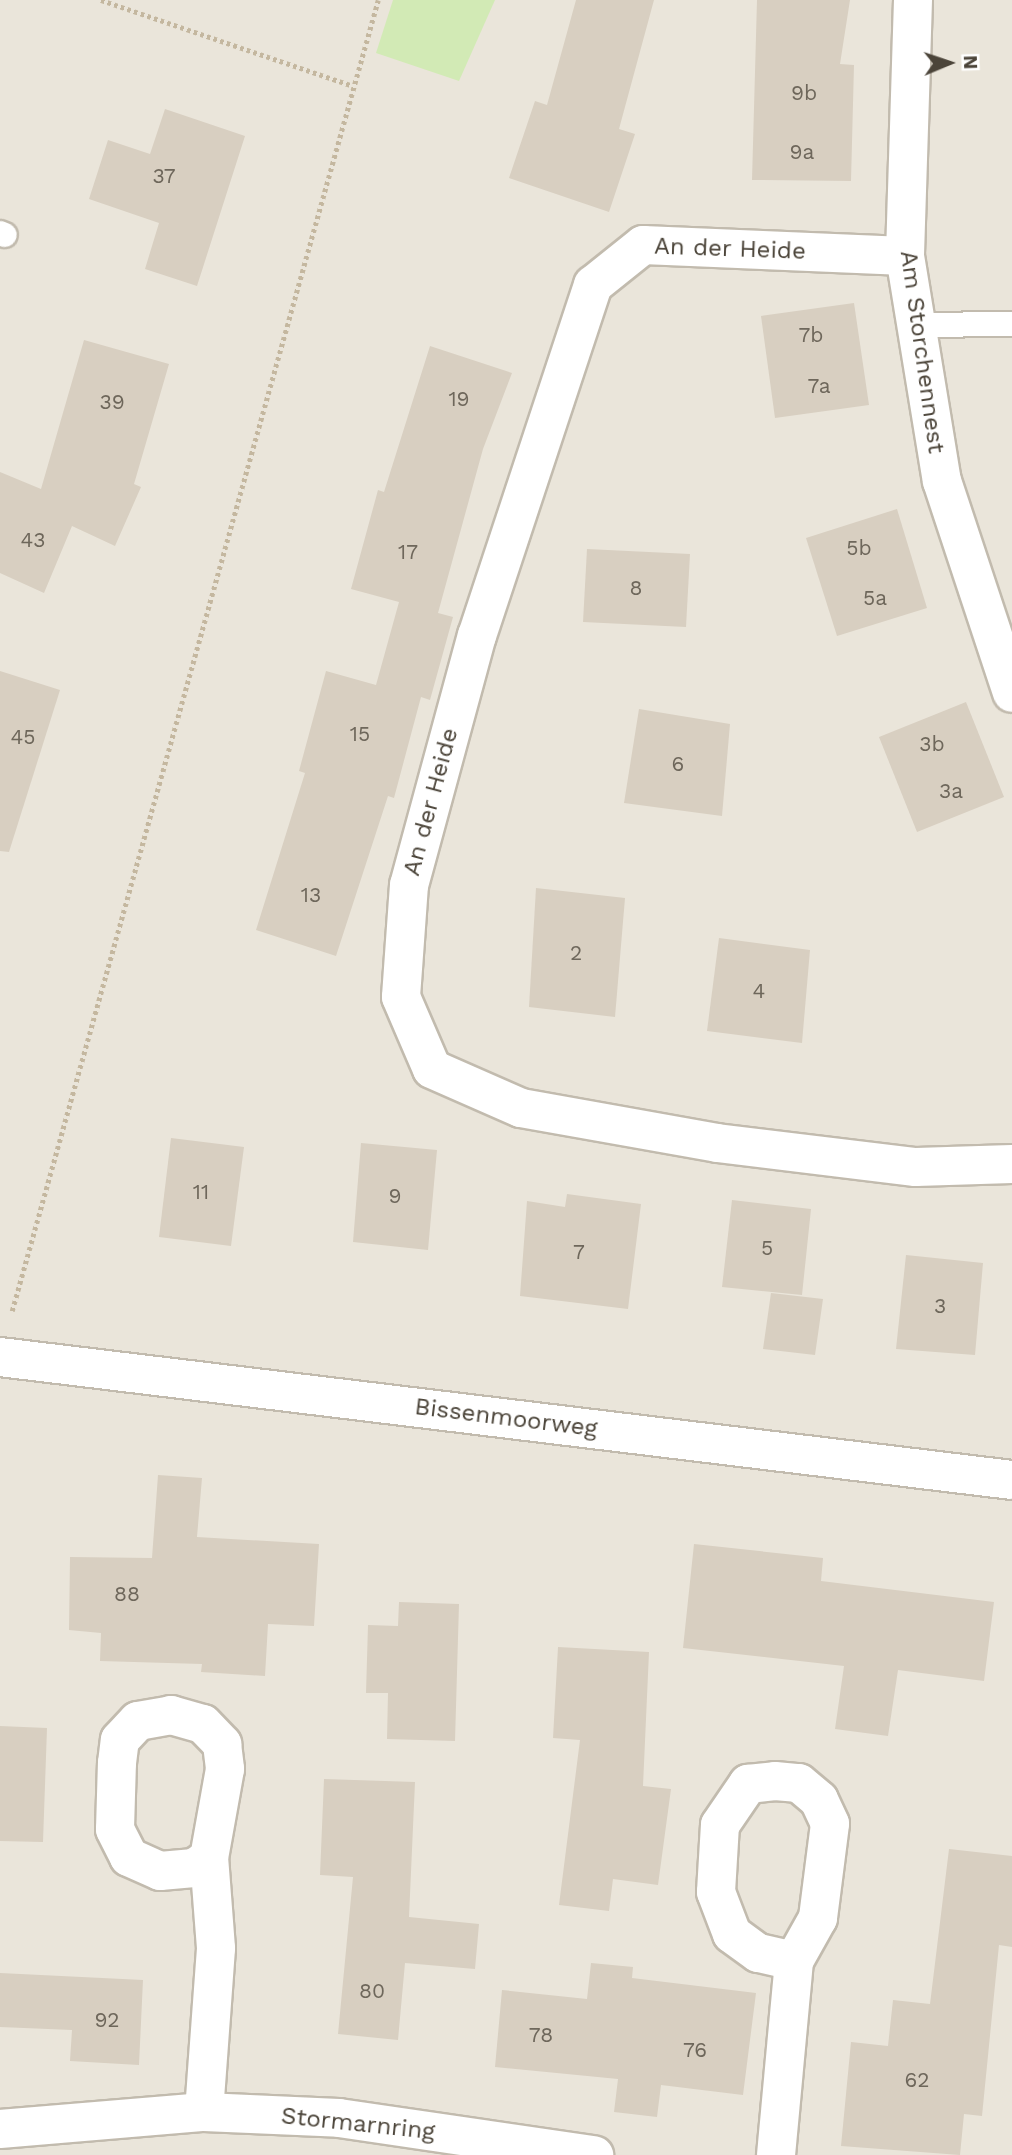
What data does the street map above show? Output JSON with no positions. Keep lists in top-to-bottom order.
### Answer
{
  "streets": {
    "street": [
      "An der Heide",
      "Am Storchennest",
      "Bissenmoorweg",
      "Stormarnring"
    ]
  },
  "crossings": [
    ["An der Heide", "Am Storchennest"]
  ],
  "house_numbers": [
    "9b",
    "9a",
    "37",
    "7b",
    "7a",
    "19",
    "39",
    "43",
    "5b",
    "17",
    "8",
    "5a",
    "15",
    "45",
    "3b",
    "6",
    "3a",
    "13",
    "2",
    "4",
    "11",
    "9",
    "5",
    "7",
    "3",
    "88",
    "80",
    "92",
    "78",
    "76",
    "62"
  ],
  "north": "right"
}
